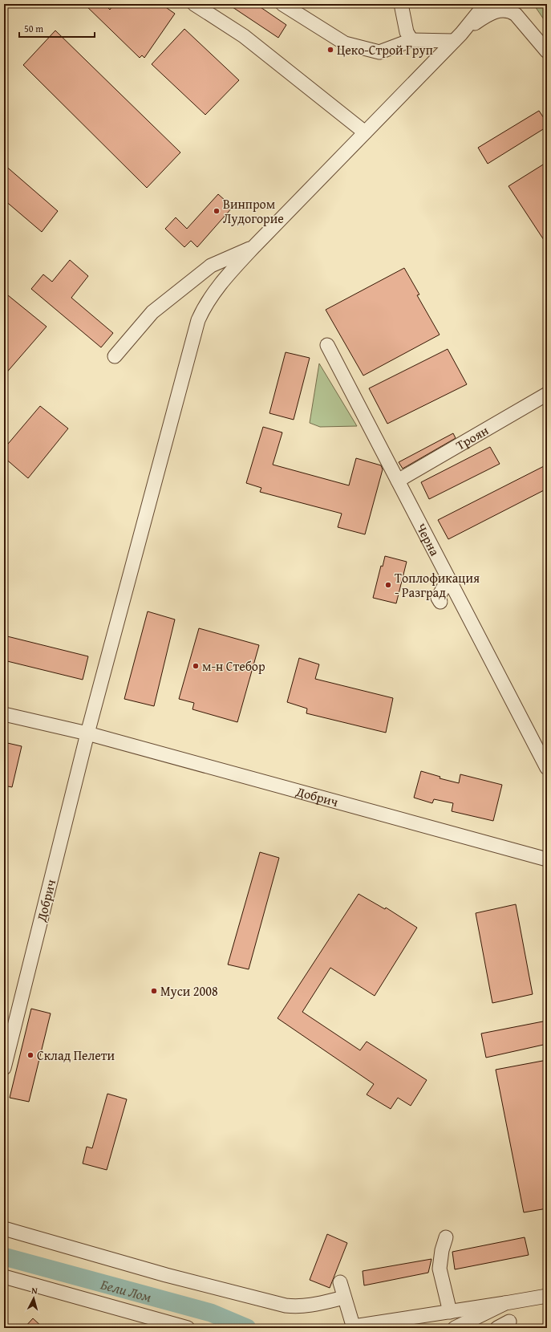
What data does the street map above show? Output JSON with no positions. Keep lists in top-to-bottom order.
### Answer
{
  "streets": {
    "street": ["Троян", "Черна", "Добрич"]
  },
  "crossings": [
    ["Троян", "Черна"]
  ],
  "water": ["Бели Лом"],
  "places": [
    "Цеко-Строй Груп",
    "Винпром Лудогорие",
    "Топлофикация - Разград",
    "м-н Стебор",
    "Муси 2008",
    "Склад Пелети"
  ],
  "scale_bar": "50 m",
  "north": "top"
}
